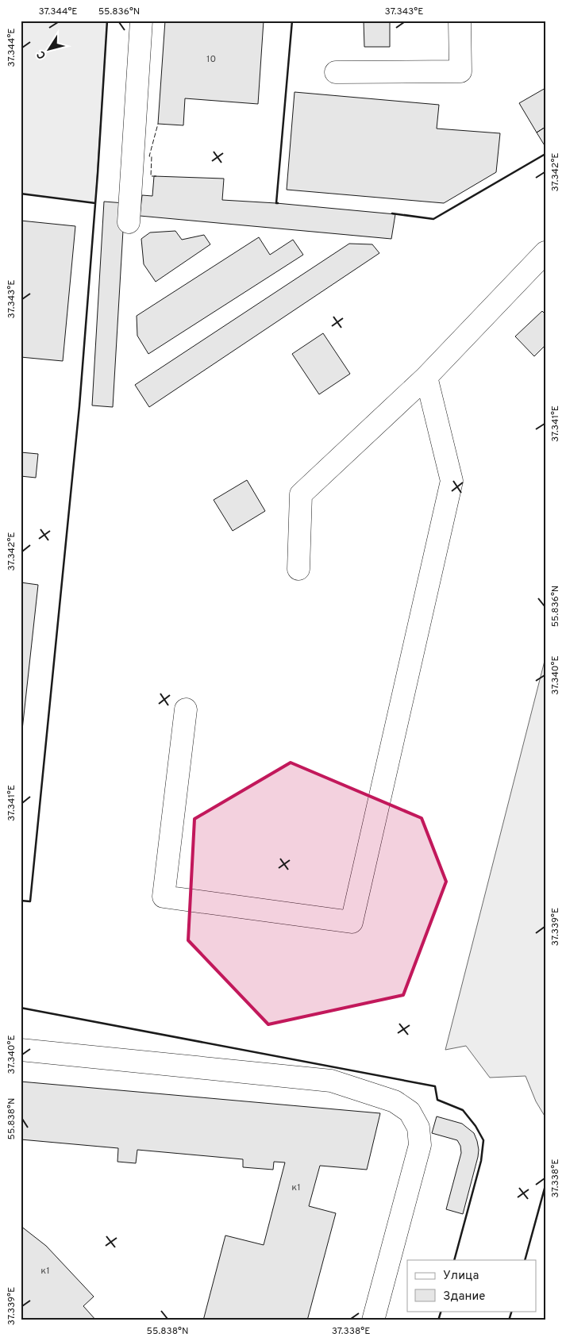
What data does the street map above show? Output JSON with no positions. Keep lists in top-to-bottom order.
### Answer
{
  "house_numbers": ["10", "к1", "к1"],
  "legend": ["Улица", "Здание"],
  "north": "bottom left",
  "coordinates": [
    "37.344°E",
    "55.836°N",
    "37.343°E",
    "37.342°E",
    "37.341°E",
    "37.340°E",
    "37.339°E",
    "55.838°N",
    "37.338°E"
  ]
}
